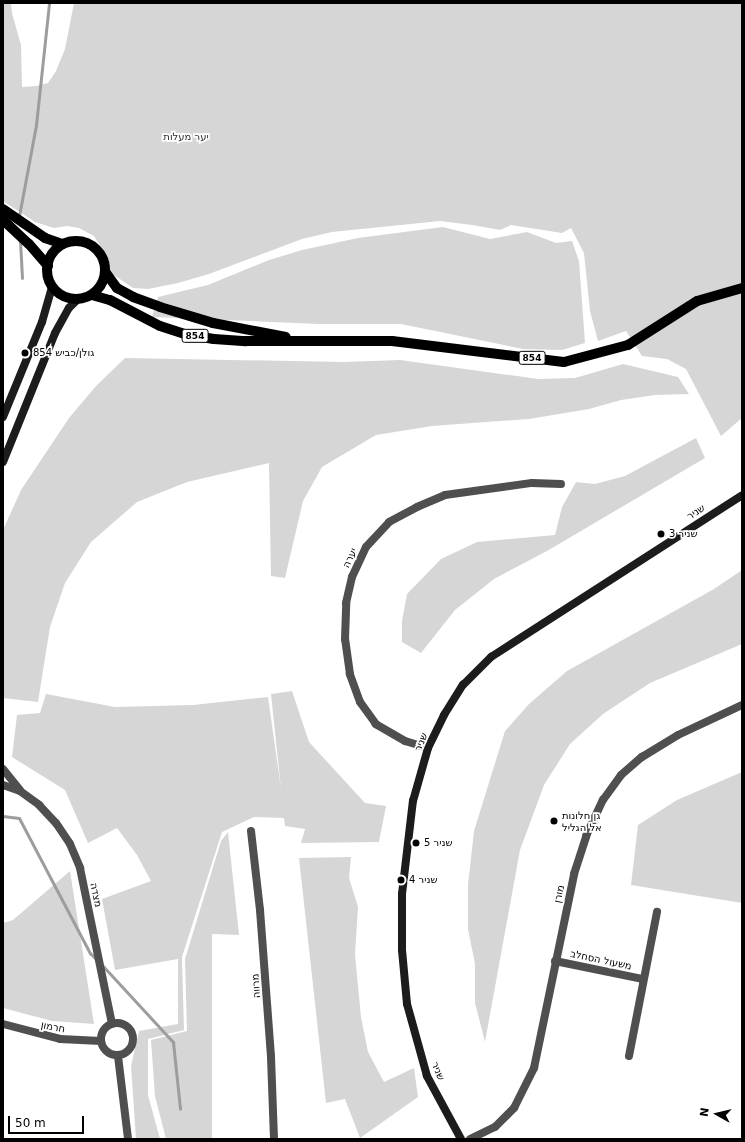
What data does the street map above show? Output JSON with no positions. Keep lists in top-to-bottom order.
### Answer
{
  "streets": {
    "main road": ["854"],
    "street": [
      "שניר",
      "יערה",
      "מורן",
      "מצדה",
      "משעול הסחלב",
      "מרווה",
      "חרמון"
    ]
  },
  "crossings": [
    ["שניר", "יערה"],
    ["מורן", "משעול הסחלב"],
    ["מצדה", "חרמון"]
  ],
  "parks": ["יער מעלות"],
  "places": [
    "גולן/כביש 854",
    "שניר 3",
    "גן חלונות אל הגליל",
    "שניר 5",
    "שניר 4"
  ],
  "scale_bar": "50 m",
  "north": "left"
}
